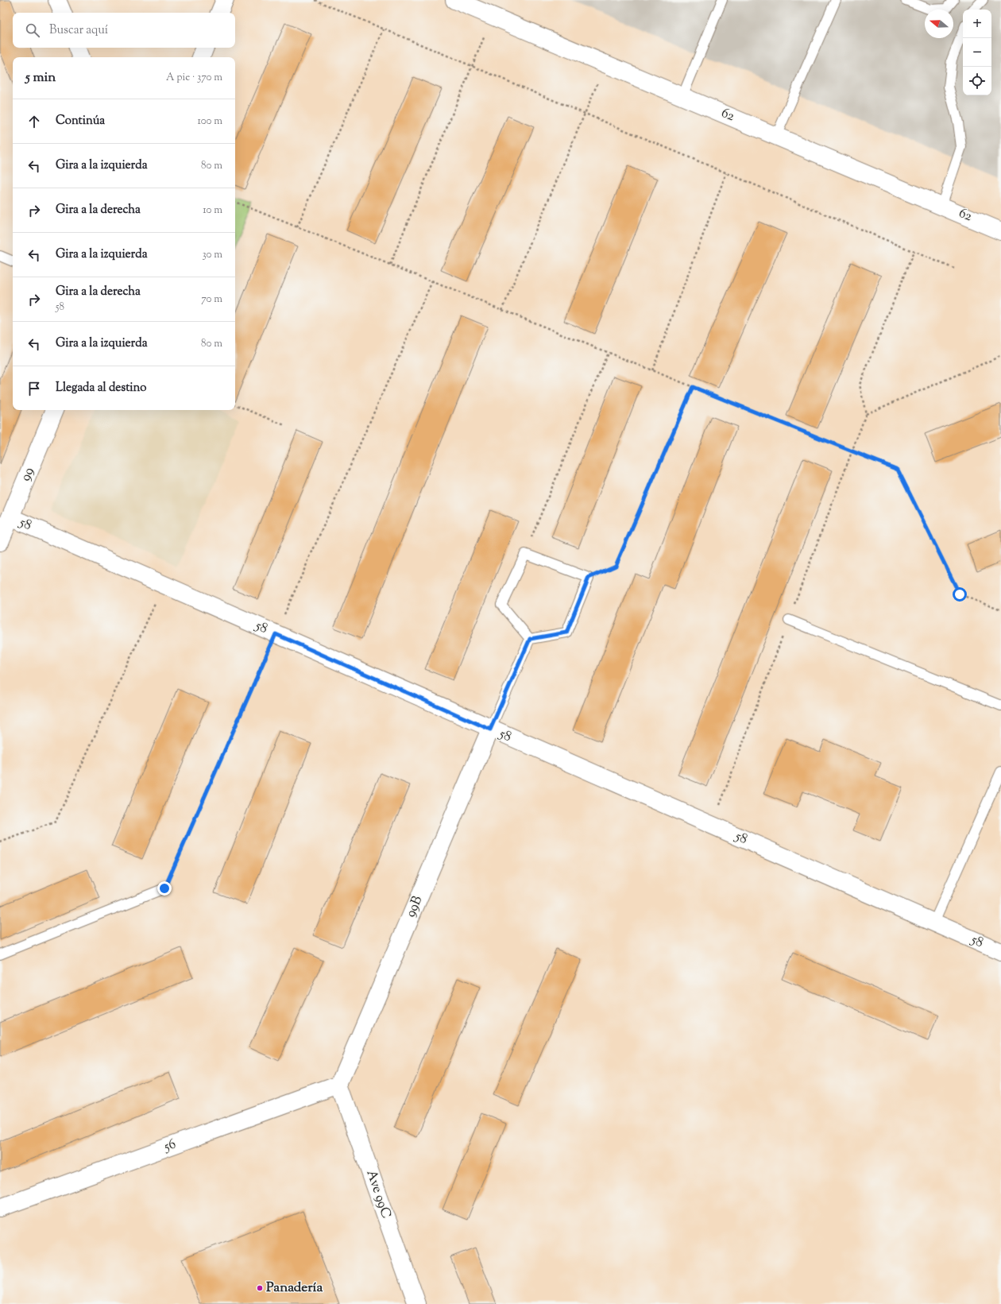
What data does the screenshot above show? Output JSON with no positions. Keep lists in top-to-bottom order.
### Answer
{
  "streets": {
    "street": [
      "62",
      "99",
      "58",
      "99B",
      "56",
      "Ave 99C"
    ]
  },
  "crossings": [
    ["99", "58"],
    ["58", "99B"],
    ["99B", "56"],
    ["99B", "Ave 99C"],
    ["56", "Ave 99C"]
  ],
  "places": ["Panadería"],
  "north": "left",
  "page": {
    "map_buttons": ["+", "−"],
    "search": "Buscar aquí",
    "heading": ["5 min", "A pie · 370 m"],
    "list": [
      ["Continúa", "100 m"],
      ["Gira a la izquierda", "80 m"],
      ["Gira a la derecha", "10 m"],
      ["Gira a la izquierda", "30 m"],
      ["Gira a la derecha", "58", "70 m"],
      ["Gira a la izquierda", "80 m"],
      "Llegada al destino"
    ]
  }
}
